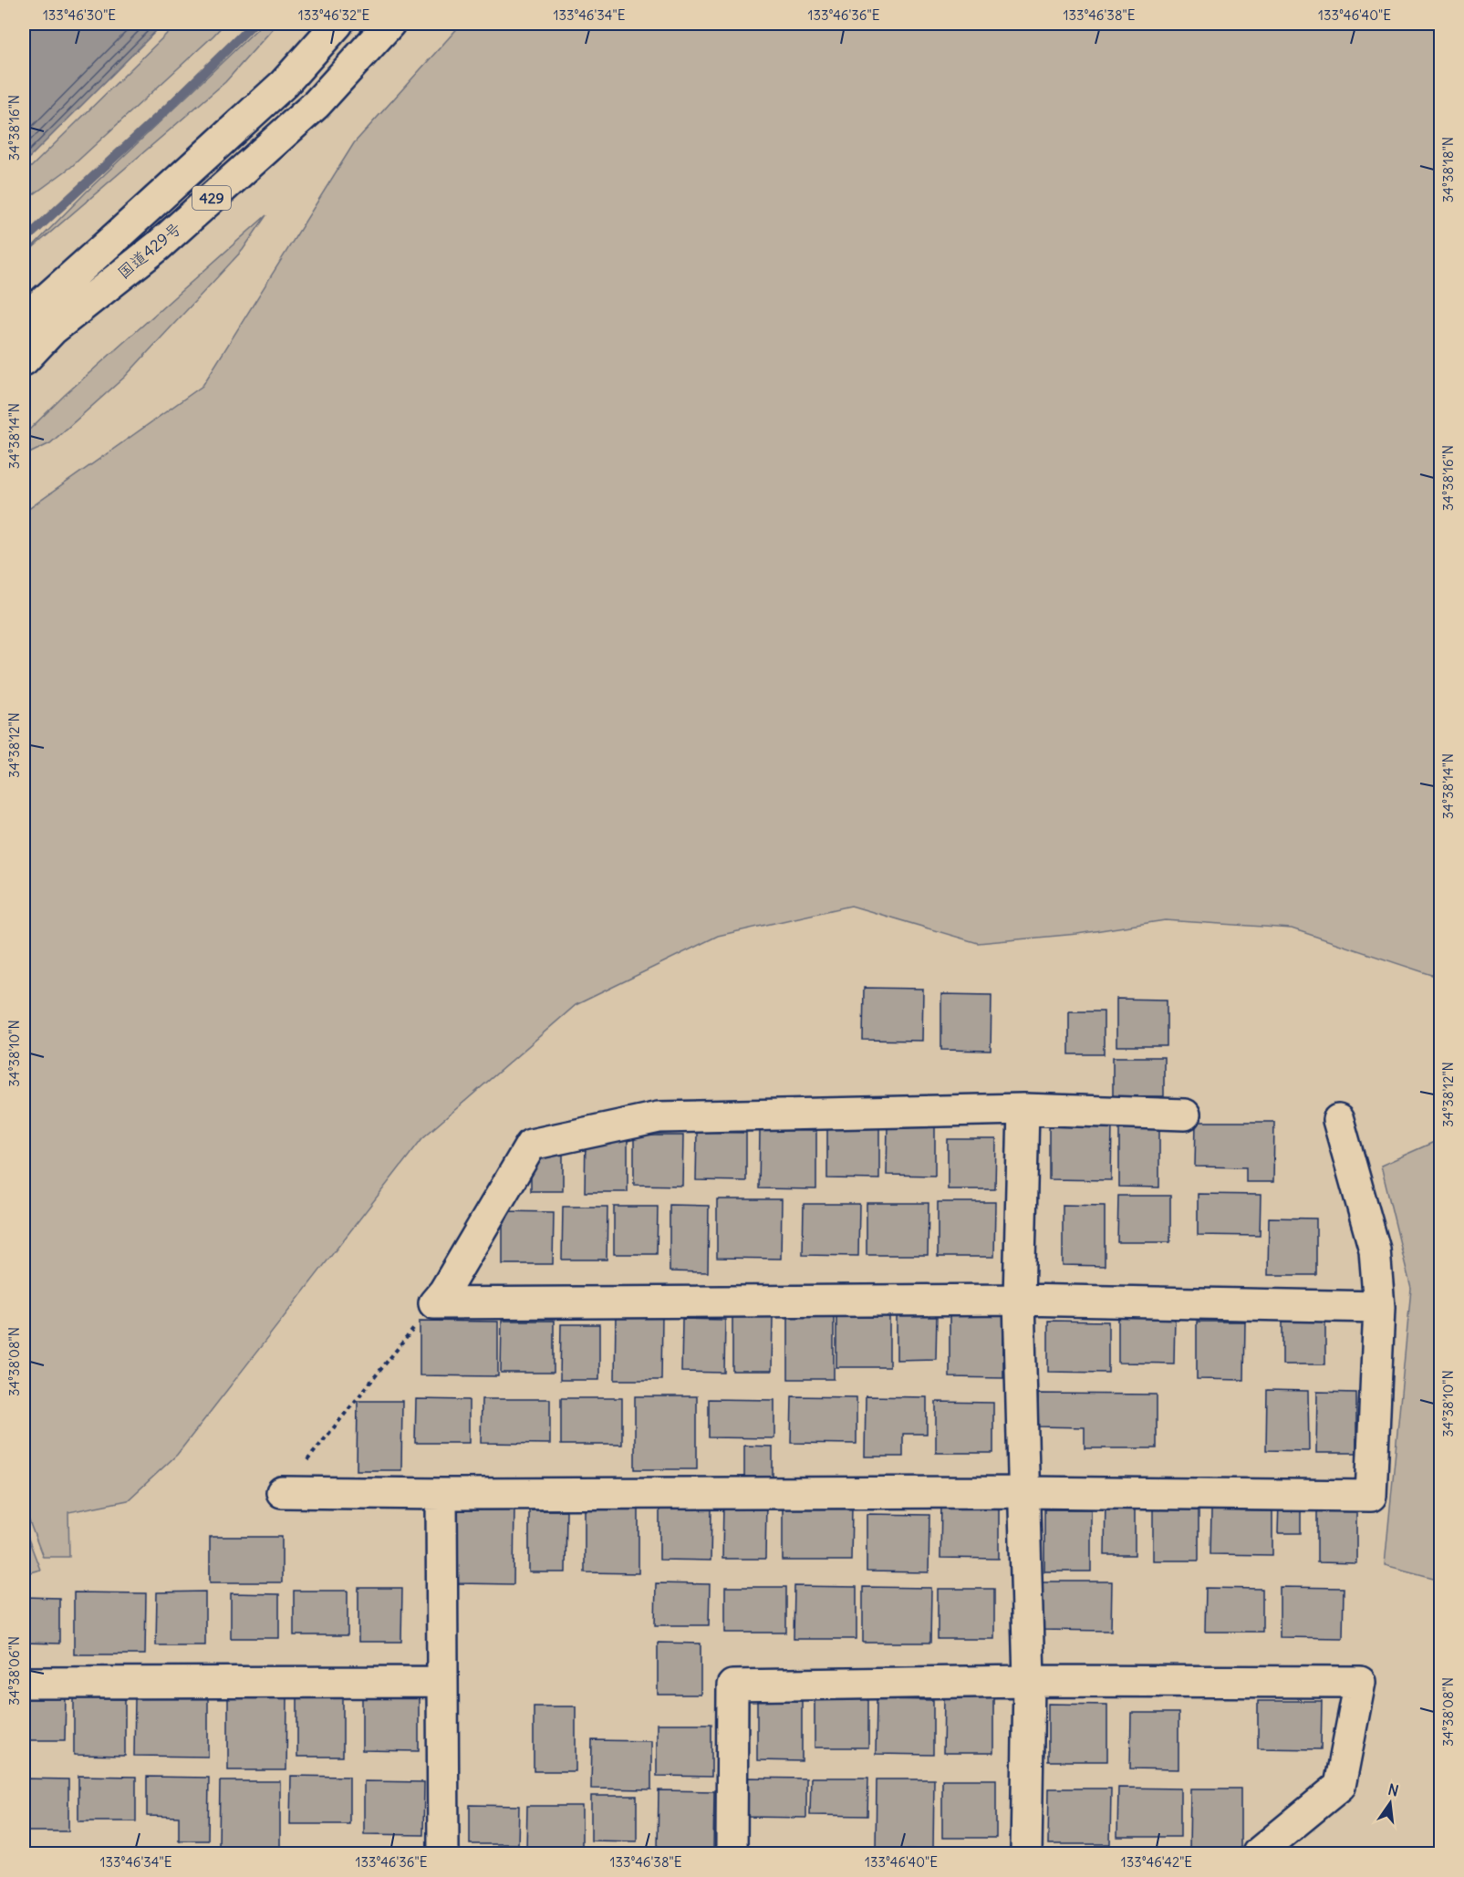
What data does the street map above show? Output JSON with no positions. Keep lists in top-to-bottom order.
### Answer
{
  "streets": {
    "main road": ["429", "国道429号"]
  },
  "north": "top",
  "coordinates": [
    "133°46'30\"E",
    "133°46'32\"E",
    "133°46'34\"E",
    "133°46'36\"E",
    "133°46'38\"E",
    "133°46'40\"E",
    "34°38'16\"N",
    "34°38'18\"N",
    "34°38'14\"N",
    "34°38'12\"N",
    "34°38'10\"N",
    "34°38'08\"N",
    "34°38'06\"N",
    "133°46'42\"E"
  ]
}
